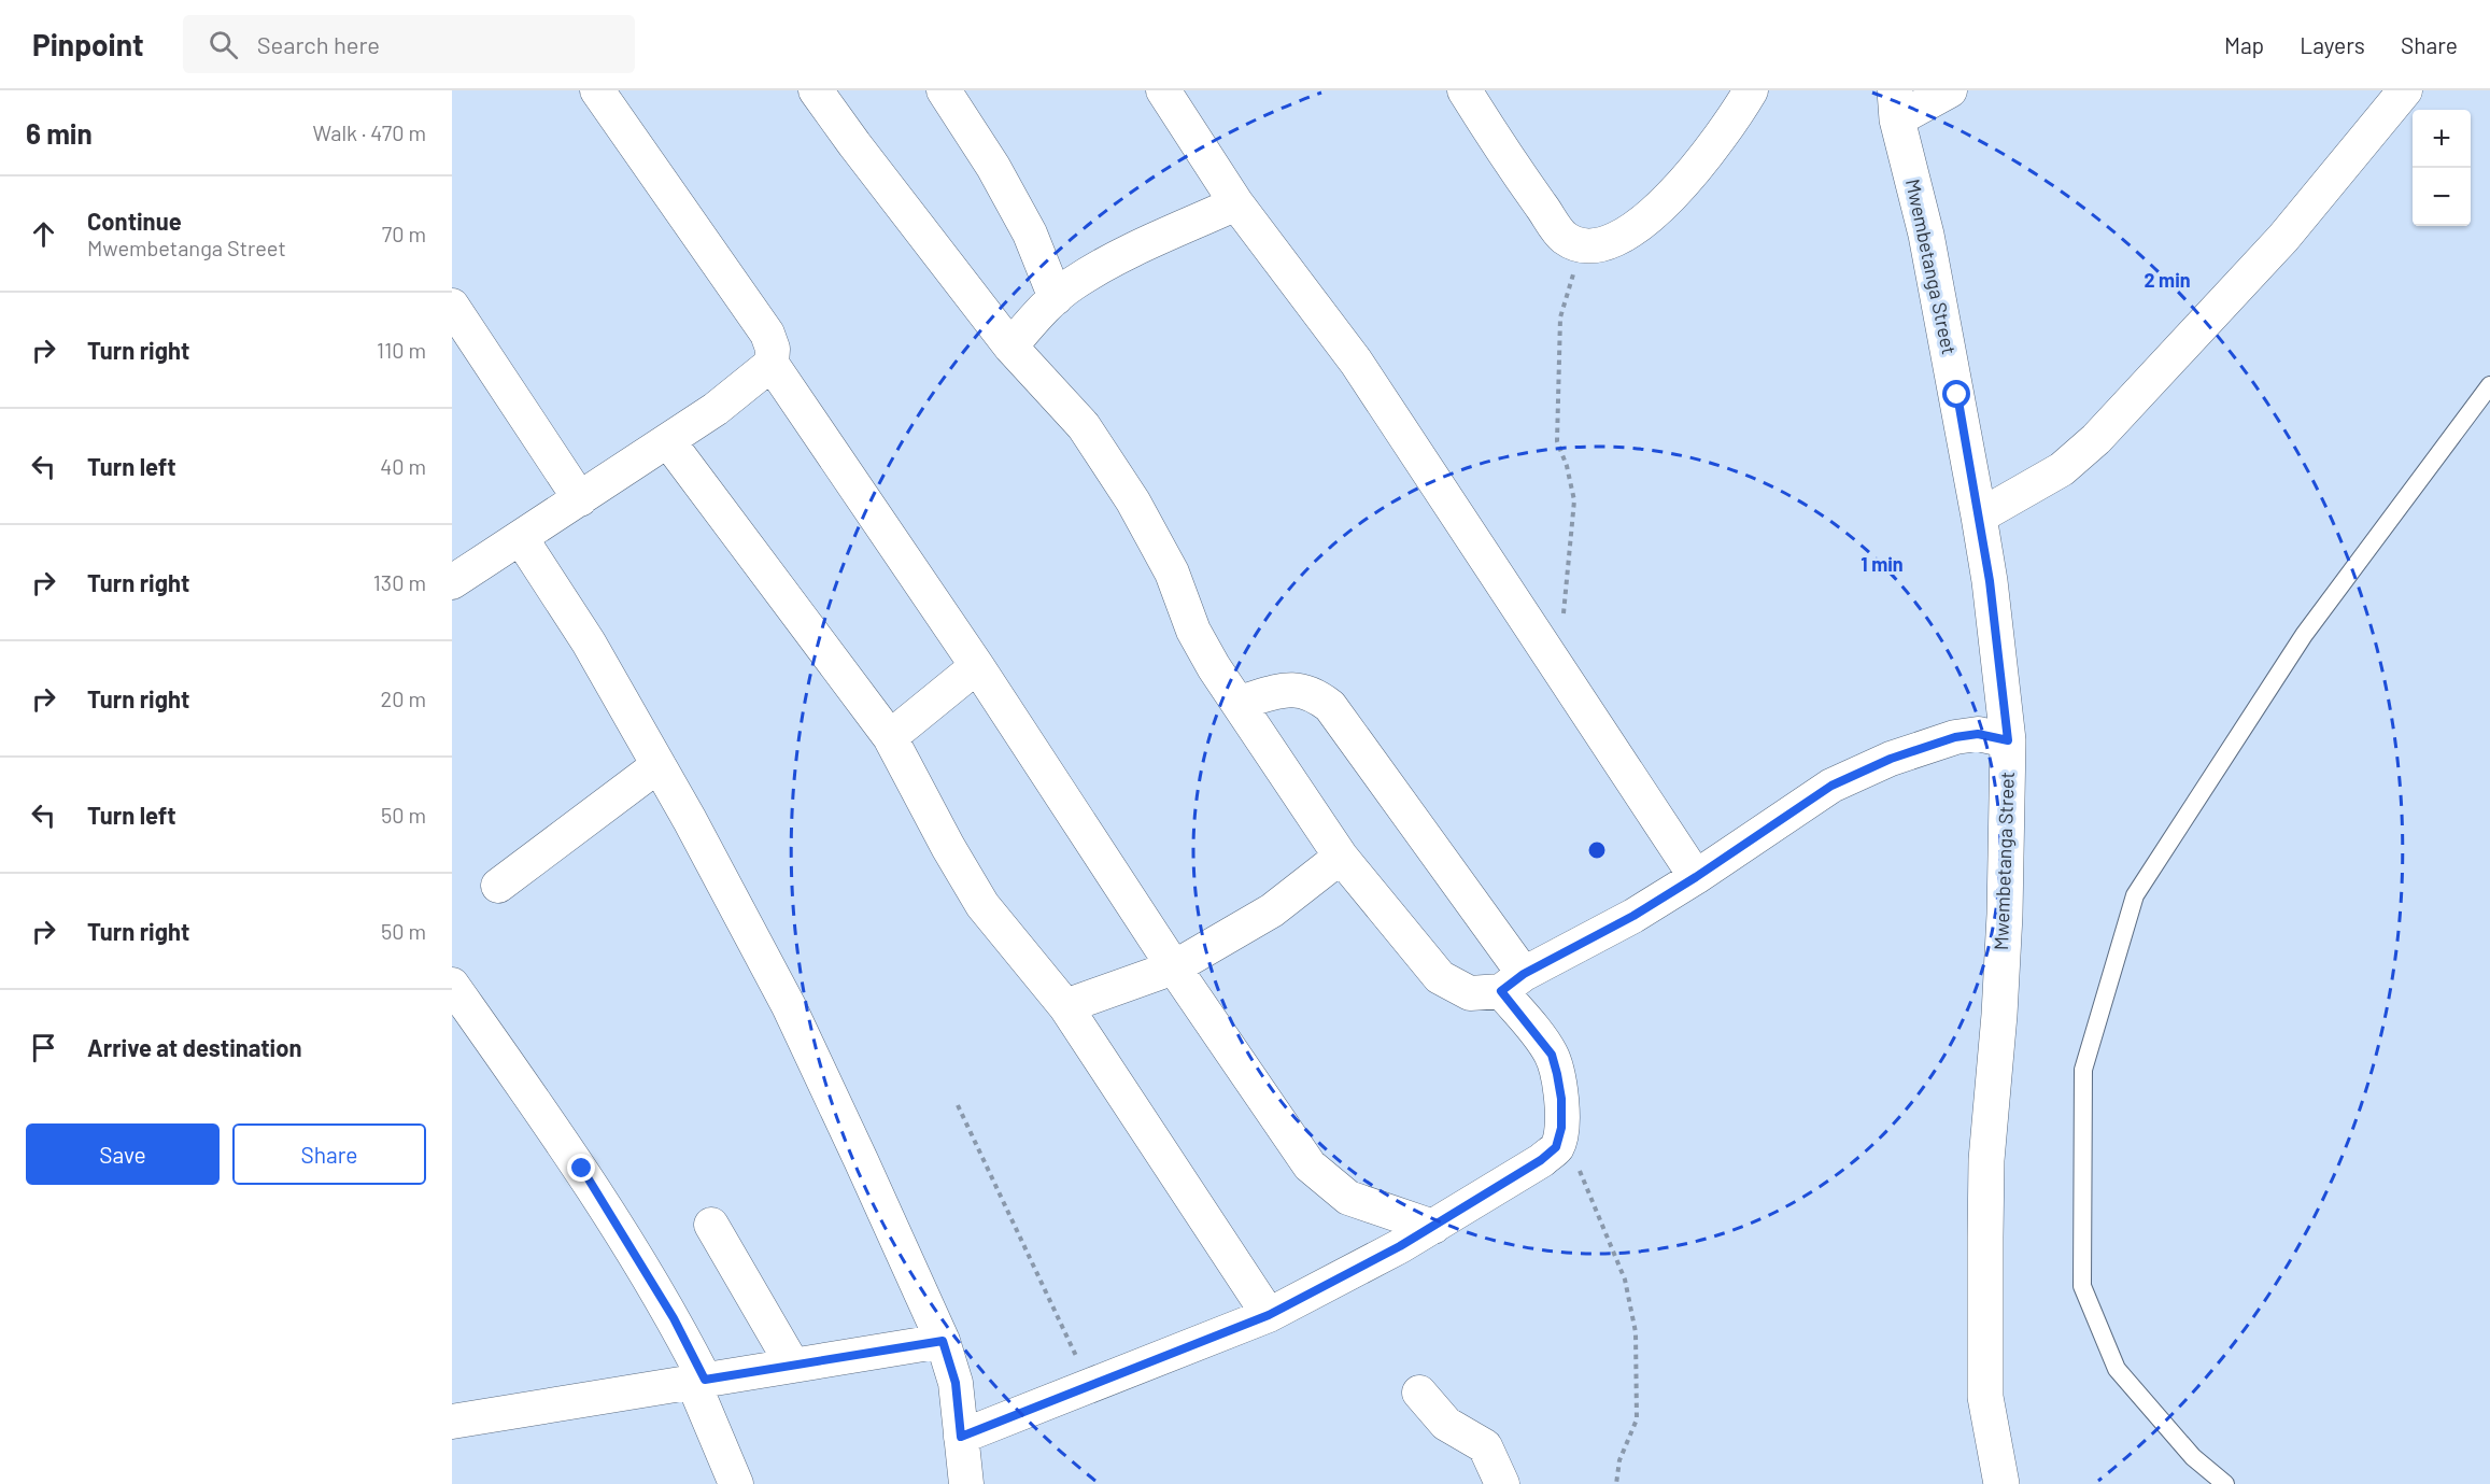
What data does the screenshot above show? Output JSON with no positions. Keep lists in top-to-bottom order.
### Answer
{
  "streets": {
    "street": ["Mwembetanga Street"]
  },
  "page": {
    "header": "Pinpoint",
    "search": "Search here",
    "nav": ["Map", "Layers", "Share"],
    "heading": ["6 min", "Walk · 470 m"],
    "map_buttons": ["+", "−"],
    "list": [
      ["Continue", "Mwembetanga Street", "70 m"],
      ["Turn right", "110 m"],
      ["Turn left", "40 m"],
      ["Turn right", "130 m"],
      ["Turn right", "20 m"],
      ["Turn left", "50 m"],
      ["Turn right", "50 m"],
      "Arrive at destination"
    ],
    "buttons": ["Save", "Share"]
  },
  "rings": ["2 min", "1 min"]
}
